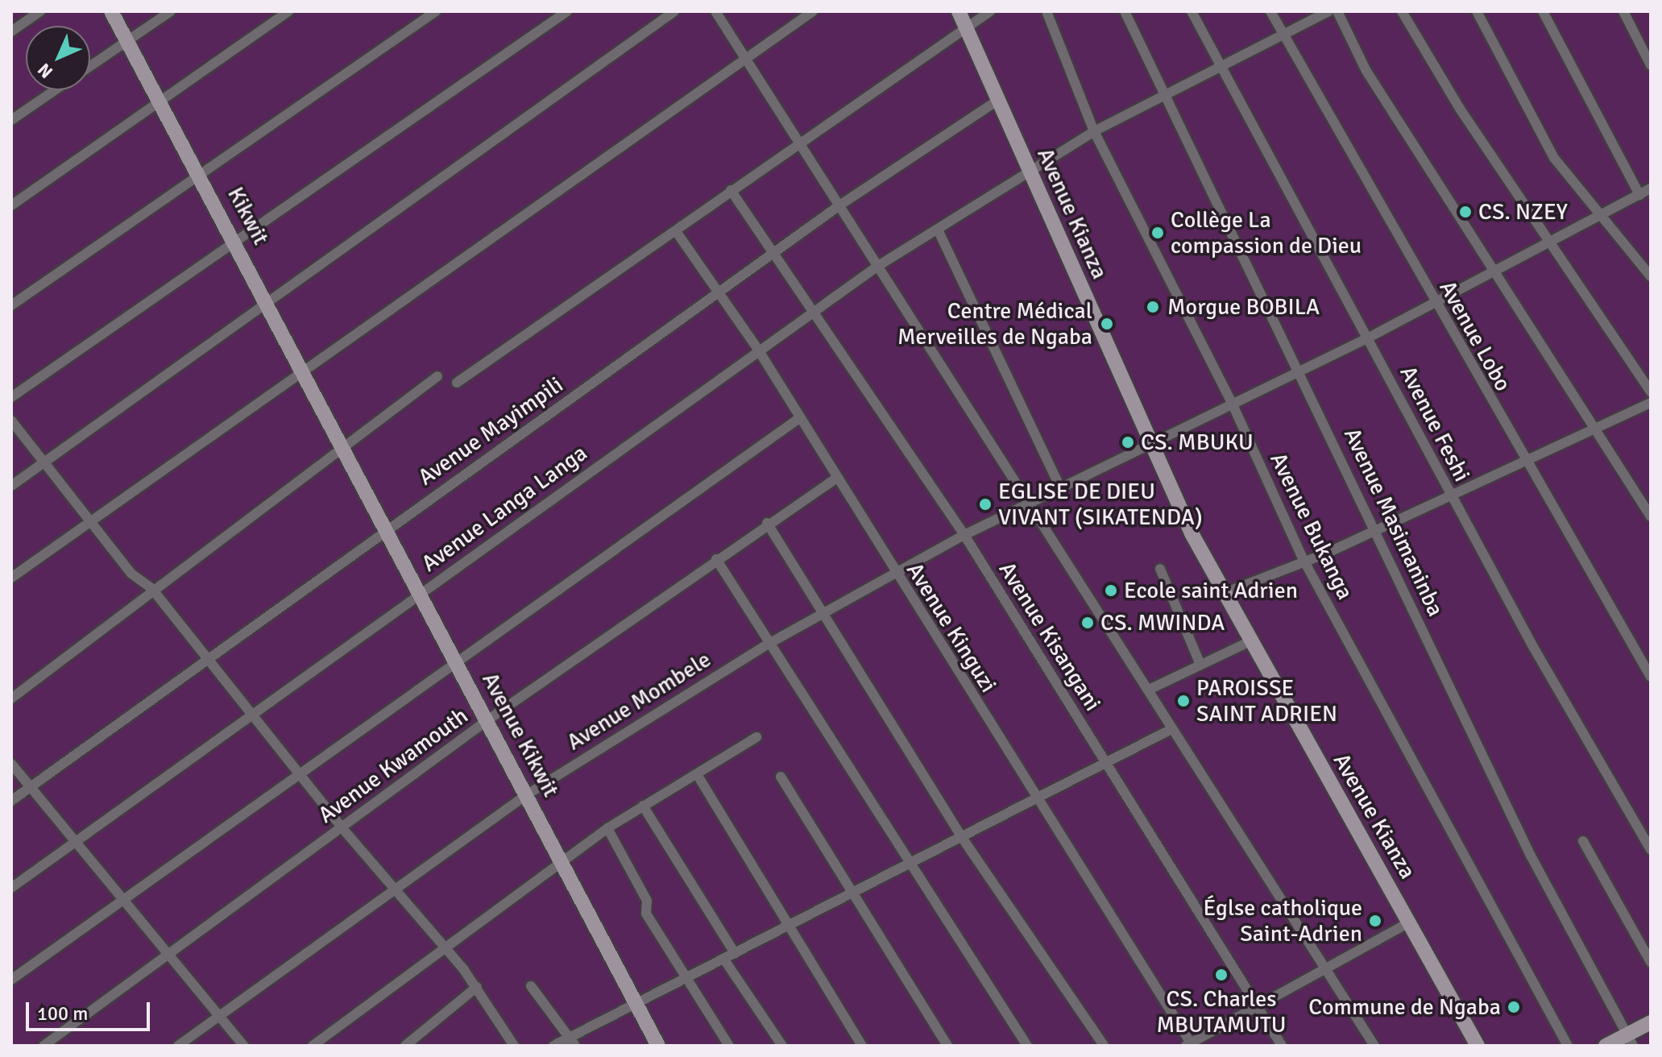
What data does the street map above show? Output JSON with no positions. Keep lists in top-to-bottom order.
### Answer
{
  "streets": {
    "main road": ["Avenue Kianza", "Kikwit", "Avenue Kikwit"],
    "street": [
      "Avenue Lobo",
      "Avenue Feshi",
      "Avenue Mayimpili",
      "Avenue Langa Langa",
      "Avenue Masimaninba",
      "Avenue Bukanga",
      "Avenue Kinguzi",
      "Avenue Kisangani",
      "Avenue Mombele",
      "Avenue Kwamouth"
    ]
  },
  "crossings": [
    ["Avenue Kianza", "Avenue Mayimpili"],
    ["Avenue Kianza", "Avenue Langa Langa"],
    ["Avenue Kianza", "Avenue Mombele"],
    ["Kikwit", "Avenue Kikwit"],
    ["Avenue Lobo", "Avenue Langa Langa"],
    ["Avenue Lobo", "Avenue Mombele"],
    ["Avenue Feshi", "Avenue Langa Langa"],
    ["Avenue Feshi", "Avenue Mombele"],
    ["Avenue Mayimpili", "Avenue Kinguzi"],
    ["Avenue Mayimpili", "Avenue Kisangani"],
    ["Avenue Mayimpili", "Avenue Kikwit"],
    ["Avenue Langa Langa", "Avenue Masimaninba"],
    ["Avenue Langa Langa", "Avenue Bukanga"],
    ["Avenue Langa Langa", "Avenue Kinguzi"],
    ["Avenue Langa Langa", "Avenue Kisangani"],
    ["Avenue Langa Langa", "Avenue Kikwit"],
    ["Avenue Masimaninba", "Avenue Mombele"],
    ["Avenue Bukanga", "Avenue Mombele"],
    ["Avenue Kinguzi", "Avenue Mombele"],
    ["Avenue Kinguzi", "Avenue Kwamouth"],
    ["Avenue Kisangani", "Avenue Mombele"],
    ["Avenue Mombele", "Avenue Kikwit"],
    ["Avenue Kikwit", "Avenue Kwamouth"]
  ],
  "places": [
    "CS. NZEY",
    "Collège La compassion de Dieu",
    "Morgue BOBILA",
    "Centre Médical Merveilles de Ngaba",
    "CS. MBUKU",
    "EGLISE DE DIEU VIVANT (SIKATENDA)",
    "Ecole saint Adrien",
    "CS. MWINDA",
    "PAROISSE SAINT ADRIEN",
    "Églse catholique Saint-Adrien",
    "CS. Charles MBUTAMUTU",
    "Commune de Ngaba"
  ],
  "scale_bar": "100 m",
  "north": "bottom left"
}
